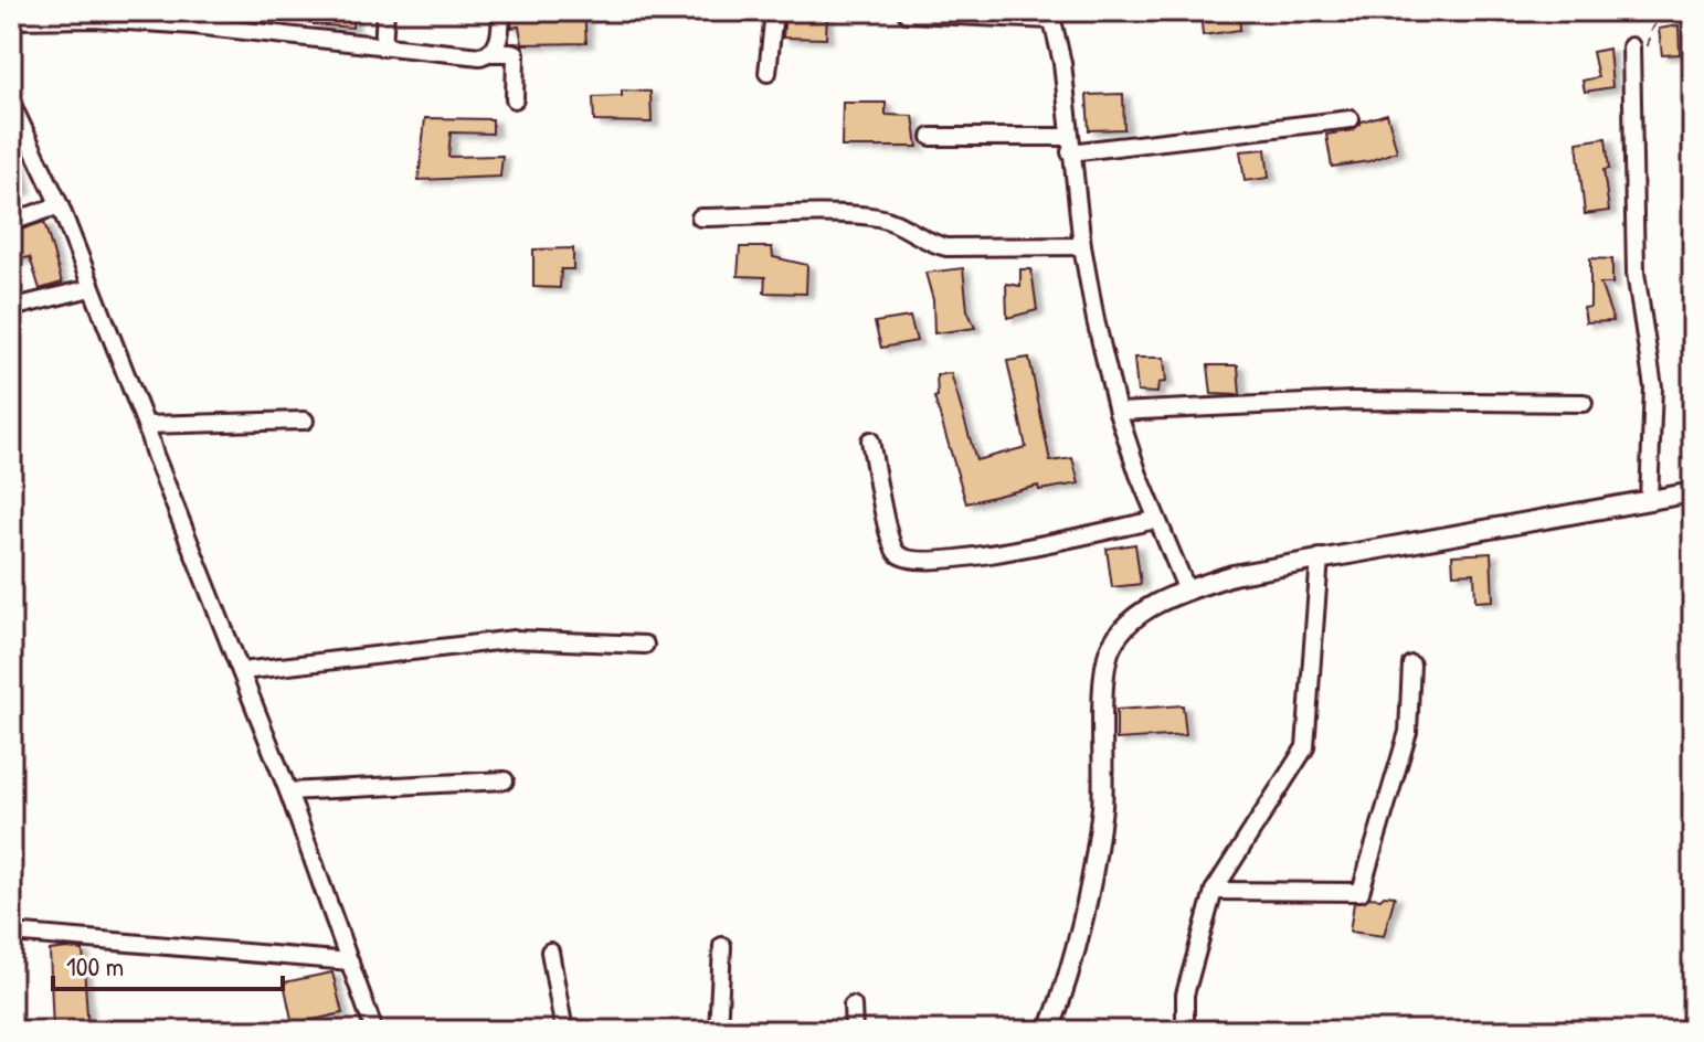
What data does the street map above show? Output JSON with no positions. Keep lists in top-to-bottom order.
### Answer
{
  "scale_bar": "100 m"
}
